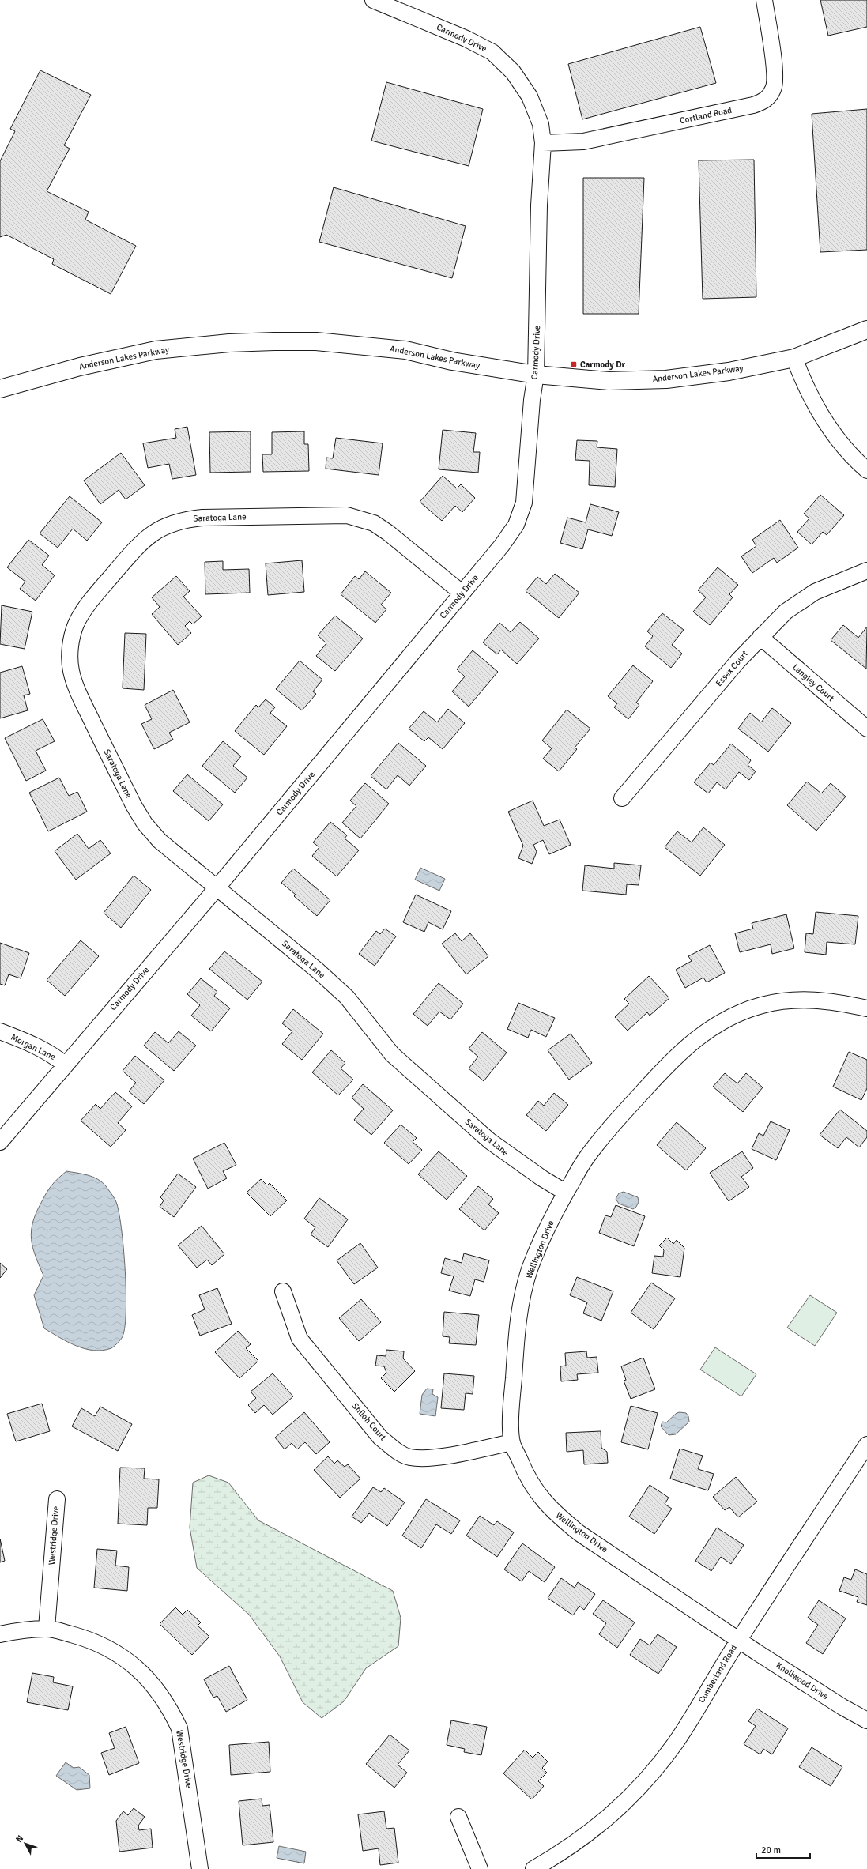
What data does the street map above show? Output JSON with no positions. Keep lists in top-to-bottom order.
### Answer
{
  "streets": {
    "street": [
      "Carmody Drive",
      "Cortland Road",
      "Anderson Lakes Parkway",
      "Saratoga Lane",
      "Essex Court",
      "Langley Court",
      "Morgan Lane",
      "Wellington Drive",
      "Shiloh Court",
      "Westridge Drive",
      "Cumberland Road",
      "Knollwood Drive"
    ]
  },
  "crossings": [
    ["Carmody Drive", "Cortland Road"],
    ["Carmody Drive", "Anderson Lakes Parkway"],
    ["Carmody Drive", "Saratoga Lane"],
    ["Carmody Drive", "Morgan Lane"],
    ["Saratoga Lane", "Wellington Drive"],
    ["Essex Court", "Langley Court"],
    ["Wellington Drive", "Shiloh Court"],
    ["Wellington Drive", "Cumberland Road"],
    ["Wellington Drive", "Knollwood Drive"],
    ["Cumberland Road", "Knollwood Drive"]
  ],
  "places": {
    "transit": ["Carmody Dr"]
  },
  "scale_bar": "20 m",
  "north": "top left"
}
